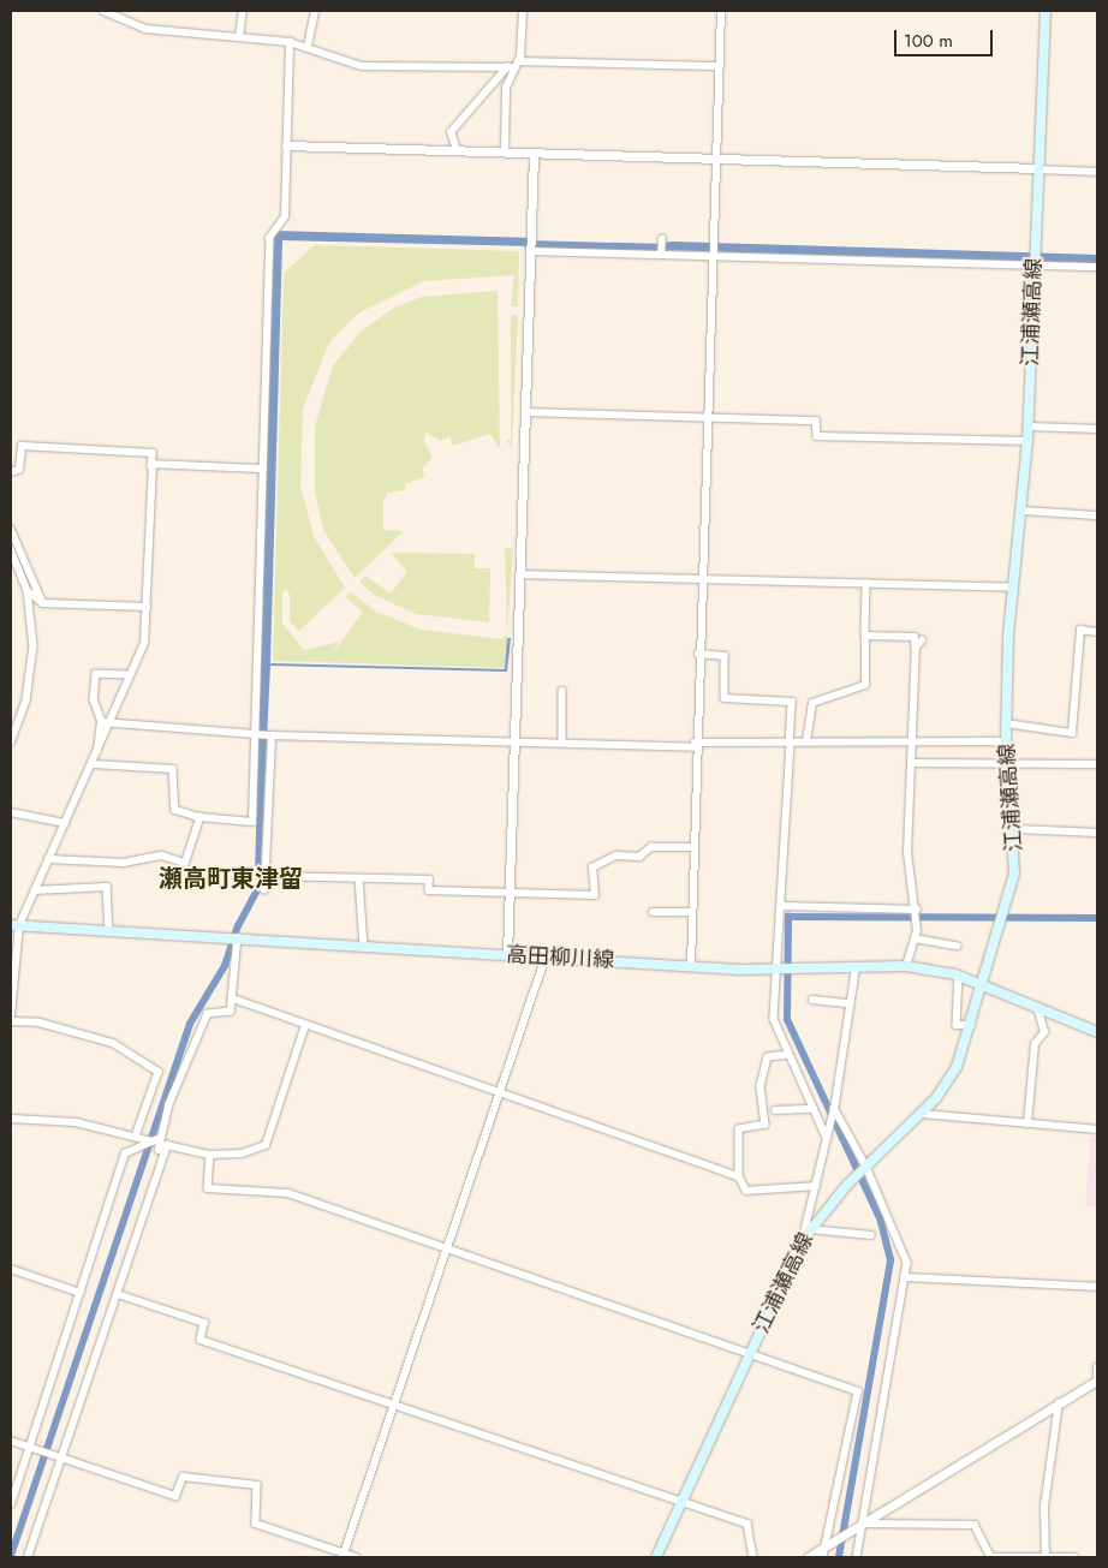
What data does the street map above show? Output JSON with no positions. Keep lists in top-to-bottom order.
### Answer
{
  "streets": {
    "main road": ["江浦瀬高線", "高田柳川線"]
  },
  "crossings": [
    ["江浦瀬高線", "高田柳川線"]
  ],
  "districts": ["瀬高町東津留"],
  "scale_bar": "100 m"
}
